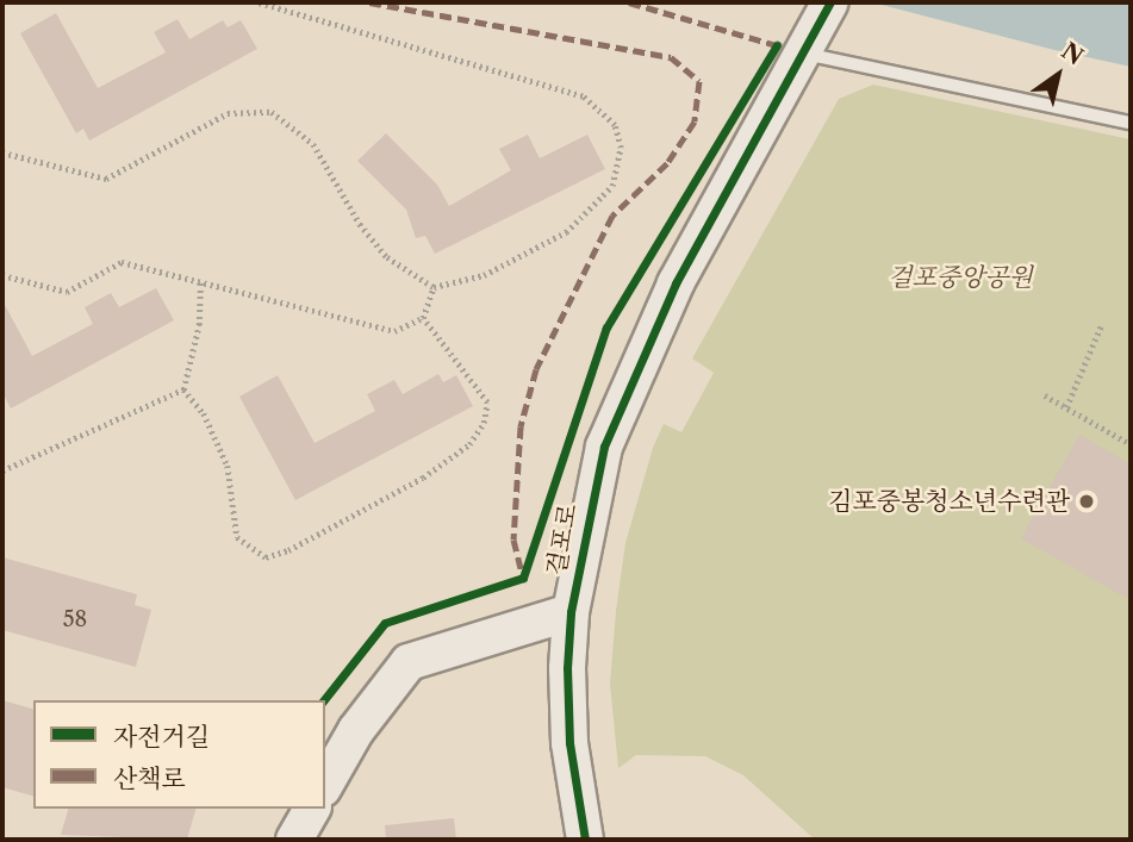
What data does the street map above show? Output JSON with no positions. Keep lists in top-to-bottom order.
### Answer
{
  "streets": {
    "street": ["걸포로"]
  },
  "parks": ["걸포중앙공원"],
  "places": ["김포중봉청소년수련관"],
  "house_numbers": ["58"],
  "legend": ["자전거길", "산책로"],
  "north": "top right"
}
